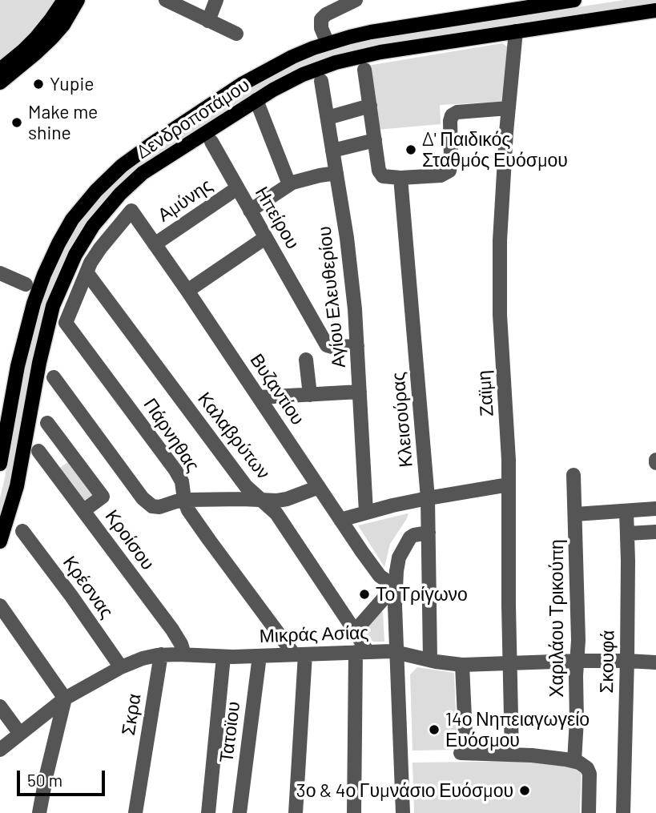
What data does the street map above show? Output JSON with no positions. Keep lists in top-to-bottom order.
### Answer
{
  "streets": {
    "main road": ["Δενδροποτάμου"],
    "street": [
      "Αμύνης",
      "Ηπείρου",
      "Αγίου Ελευθερίου",
      "Βυζαντίου",
      "Ζαϊμη",
      "Κλεισούρας",
      "Πάρνηθας",
      "Καλαβρύτων",
      "Κροίσου",
      "Κρέσνας",
      "Χαριλάου Τρικούπη",
      "Μικράς Ασίας",
      "Σκουφά",
      "Σκρα",
      "Τατοϊου"
    ]
  },
  "crossings": [
    ["Δενδροποτάμου", "Ζαϊμη"],
    ["Αμύνης", "Ηπείρου"],
    ["Αμύνης", "Βυζαντίου"],
    ["Ηπείρου", "Αγίου Ελευθερίου"],
    ["Βυζαντίου", "Πάρνηθας"],
    ["Βυζαντίου", "Καλαβρύτων"],
    ["Ζαϊμη", "Μικράς Ασίας"],
    ["Κλεισούρας", "Μικράς Ασίας"],
    ["Πάρνηθας", "Καλαβρύτων"],
    ["Πάρνηθας", "Μικράς Ασίας"],
    ["Καλαβρύτων", "Μικράς Ασίας"],
    ["Κροίσου", "Μικράς Ασίας"],
    ["Κρέσνας", "Μικράς Ασίας"],
    ["Χαριλάου Τρικούπη", "Μικράς Ασίας"],
    ["Μικράς Ασίας", "Σκουφά"],
    ["Μικράς Ασίας", "Σκρα"],
    ["Μικράς Ασίας", "Τατοϊου"]
  ],
  "places": [
    "Yupie",
    "Make me shine",
    "Δ' Παιδικός Σταθμός Ευόσμου",
    "Το Τρίγωνο",
    "14ο Νηπειαγωγείο Ευόσμου",
    "3ο & 4ο Γυμνάσιο Ευόσμου"
  ],
  "scale_bar": "50 m"
}
